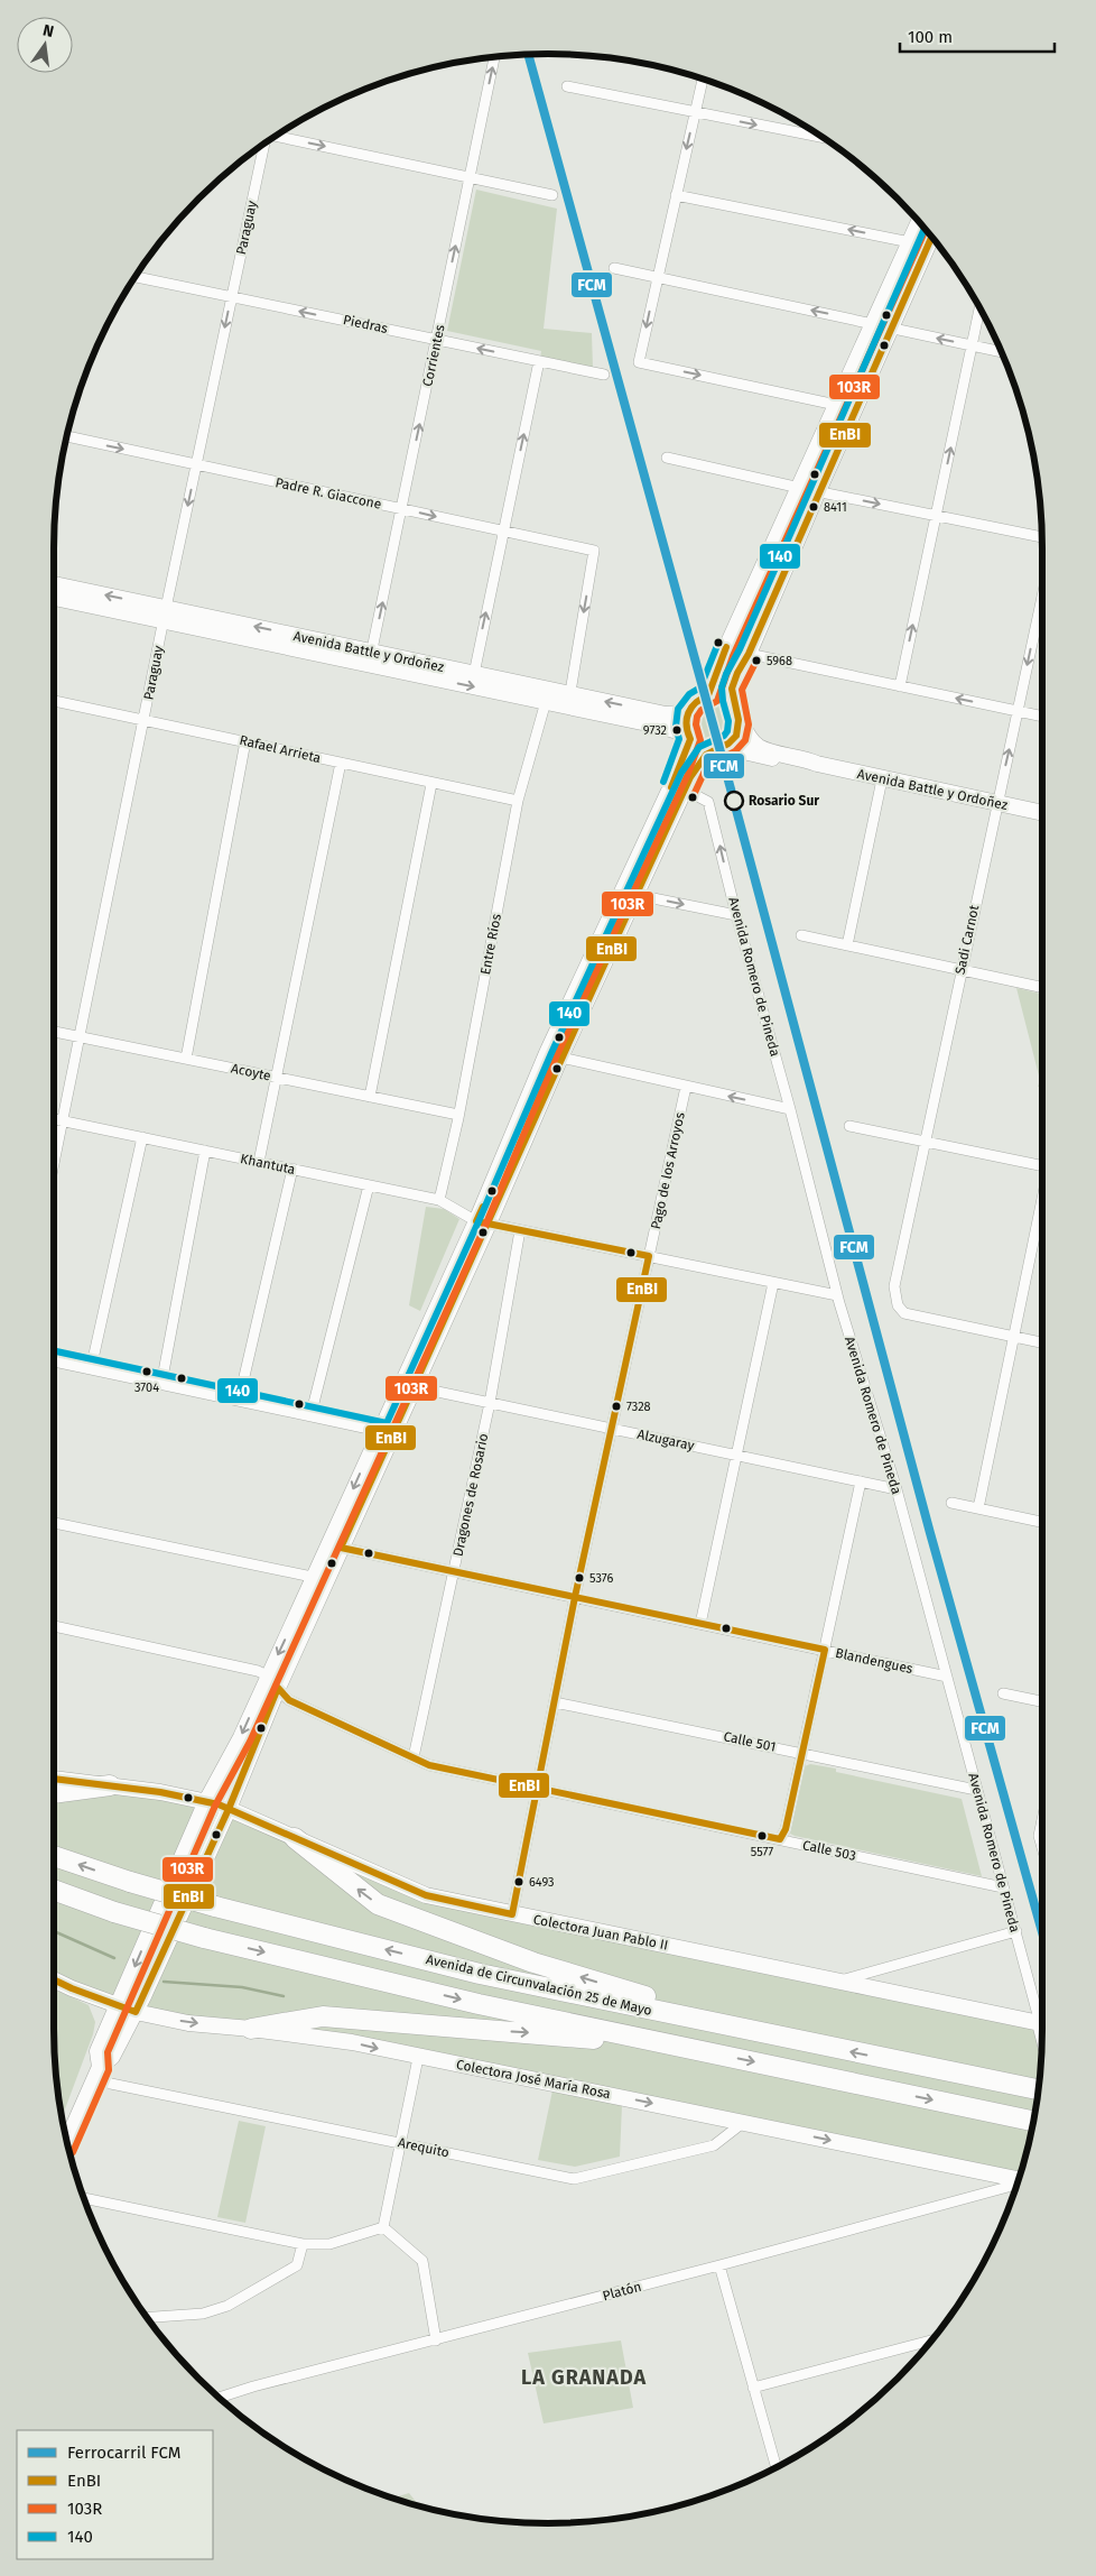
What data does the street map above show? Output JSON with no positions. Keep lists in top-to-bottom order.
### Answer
{
  "streets": {
    "highway": ["Avenida de Circunvalación 25 de Mayo"],
    "main road": [
      "Avenida Battle y Ordoñez",
      "Avenida Romero de Pineda",
      "Colectora Juan Pablo II",
      "Colectora José María Rosa"
    ],
    "street": [
      "Paraguay",
      "Piedras",
      "Corrientes",
      "Padre R. Giaccone",
      "Rafael Arrieta",
      "Sadi Carnot",
      "Entre Ríos",
      "Acoyte",
      "Khantuta",
      "Pago de los Arroyos",
      "Alzugaray",
      "Dragones de Rosario",
      "Blandengues",
      "Calle 501",
      "Calle 503",
      "Arequito",
      "Platón"
    ]
  },
  "crossings": [
    ["Paraguay", "Piedras"],
    ["Paraguay", "Padre R. Giaccone"],
    ["Paraguay", "Avenida Battle y Ordoñez"],
    ["Paraguay", "Rafael Arrieta"],
    ["Paraguay", "Acoyte"],
    ["Paraguay", "Khantuta"],
    ["Piedras", "Corrientes"],
    ["Corrientes", "Padre R. Giaccone"],
    ["Corrientes", "Avenida Battle y Ordoñez"],
    ["Padre R. Giaccone", "Avenida Battle y Ordoñez"],
    ["Avenida Battle y Ordoñez", "Sadi Carnot"],
    ["Avenida Battle y Ordoñez", "Entre Ríos"],
    ["Rafael Arrieta", "Entre Ríos"],
    ["Entre Ríos", "Acoyte"],
    ["Entre Ríos", "Khantuta"],
    ["Avenida Romero de Pineda", "Khantuta"],
    ["Avenida Romero de Pineda", "Alzugaray"],
    ["Avenida Romero de Pineda", "Blandengues"],
    ["Avenida Romero de Pineda", "Calle 501"],
    ["Avenida Romero de Pineda", "Calle 503"],
    ["Avenida Romero de Pineda", "Colectora Juan Pablo II"],
    ["Khantuta", "Pago de los Arroyos"],
    ["Khantuta", "Dragones de Rosario"],
    ["Pago de los Arroyos", "Alzugaray"],
    ["Pago de los Arroyos", "Blandengues"],
    ["Pago de los Arroyos", "Calle 501"],
    ["Pago de los Arroyos", "Calle 503"],
    ["Pago de los Arroyos", "Colectora Juan Pablo II"],
    ["Alzugaray", "Dragones de Rosario"],
    ["Dragones de Rosario", "Blandengues"],
    ["Dragones de Rosario", "Calle 503"],
    ["Colectora José María Rosa", "Arequito"]
  ],
  "one_way": ["Piedras", "Corrientes", "Colectora José María Rosa"],
  "districts": ["LA GRANADA"],
  "places": [
    "8411",
    "5968",
    "9732",
    "Rosario Sur",
    "3704",
    "7328",
    "5376",
    "5577",
    "6493"
  ],
  "lines": [
    "rail line FCM",
    "transit line 140",
    "transit line 103R",
    "transit line EnBI"
  ],
  "legend": [
    "Ferrocarril FCM",
    "EnBI",
    "103R",
    "140"
  ],
  "scale_bar": "100 m",
  "north": "top"
}
